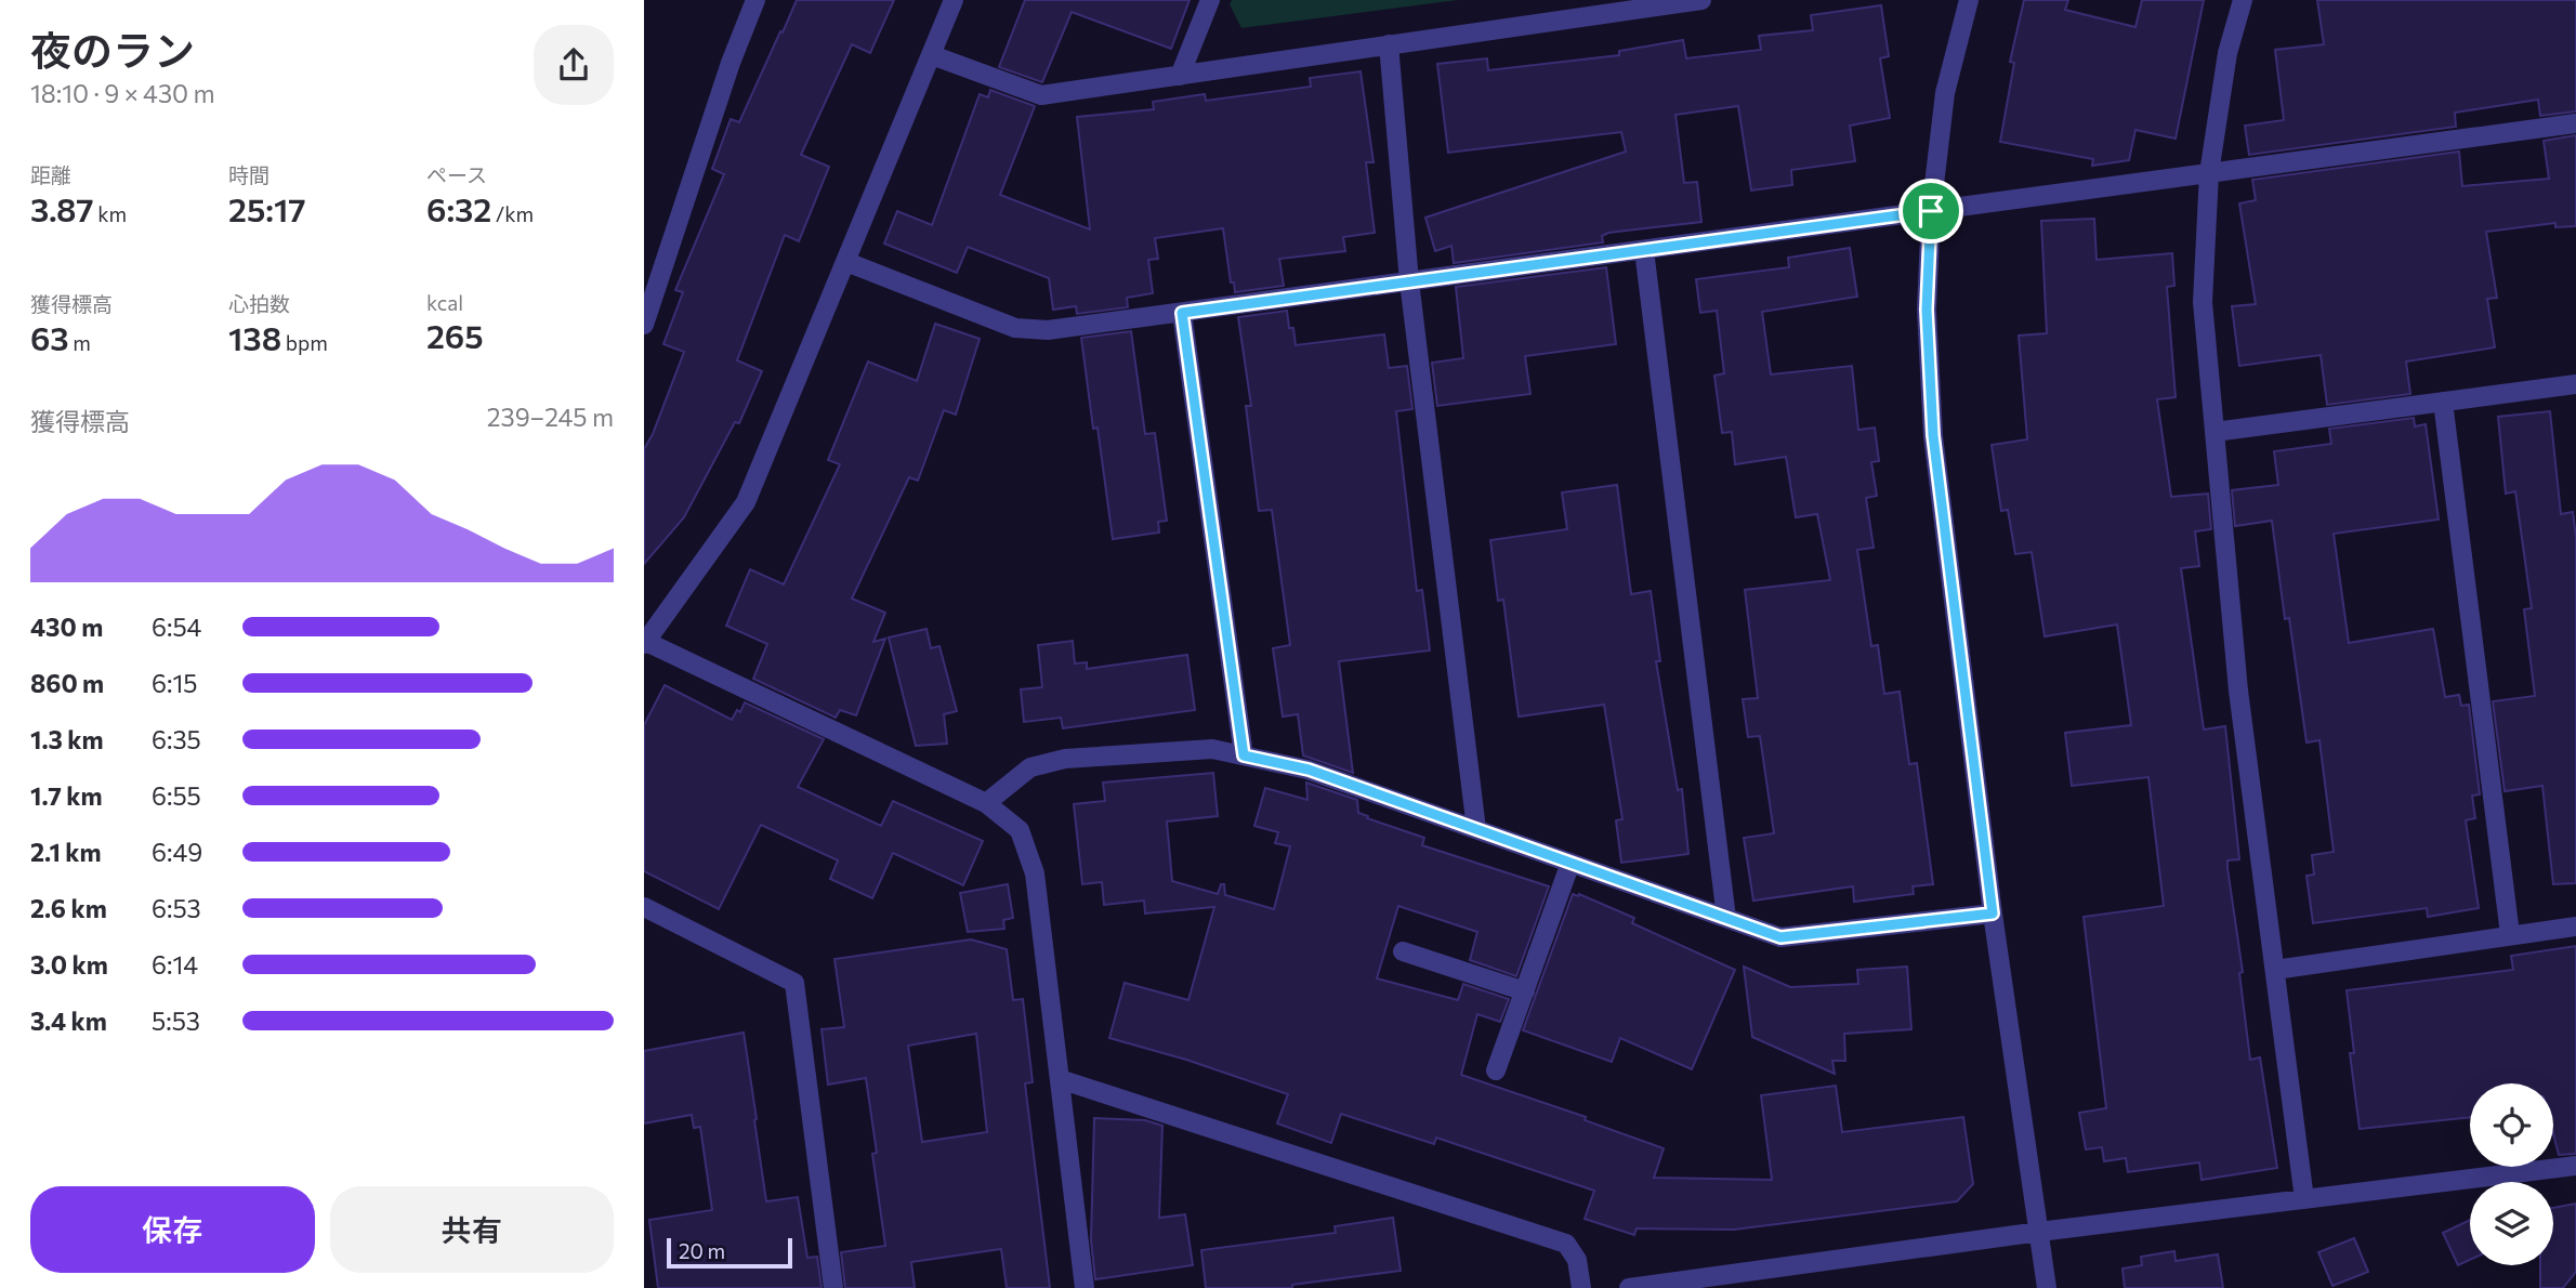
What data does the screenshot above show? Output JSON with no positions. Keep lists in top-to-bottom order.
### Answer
{
  "scale_bar": "20 m",
  "page": {
    "heading": ["夜のラン", "18:10 · 9 × 430 m"],
    "stats": [
      ["距離", "3.87 km"],
      ["時間", "25:17"],
      ["ペース", "6:32 /km"],
      ["獲得標高", "63 m"],
      ["心拍数", "138 bpm"],
      ["kcal", "265"]
    ],
    "chart": ["獲得標高", "239–245 m"],
    "list": [
      {
        "name": "430 m",
        "note": "6:54"
      },
      {
        "name": "860 m",
        "note": "6:15"
      },
      {
        "name": "1.3 km",
        "note": "6:35"
      },
      {
        "name": "1.7 km",
        "note": "6:55"
      },
      {
        "name": "2.1 km",
        "note": "6:49"
      },
      {
        "name": "2.6 km",
        "note": "6:53"
      },
      {
        "name": "3.0 km",
        "note": "6:14"
      },
      {
        "name": "3.4 km",
        "note": "5:53"
      }
    ],
    "buttons": ["保存", "共有"],
    "scale": "20 m"
  }
}
